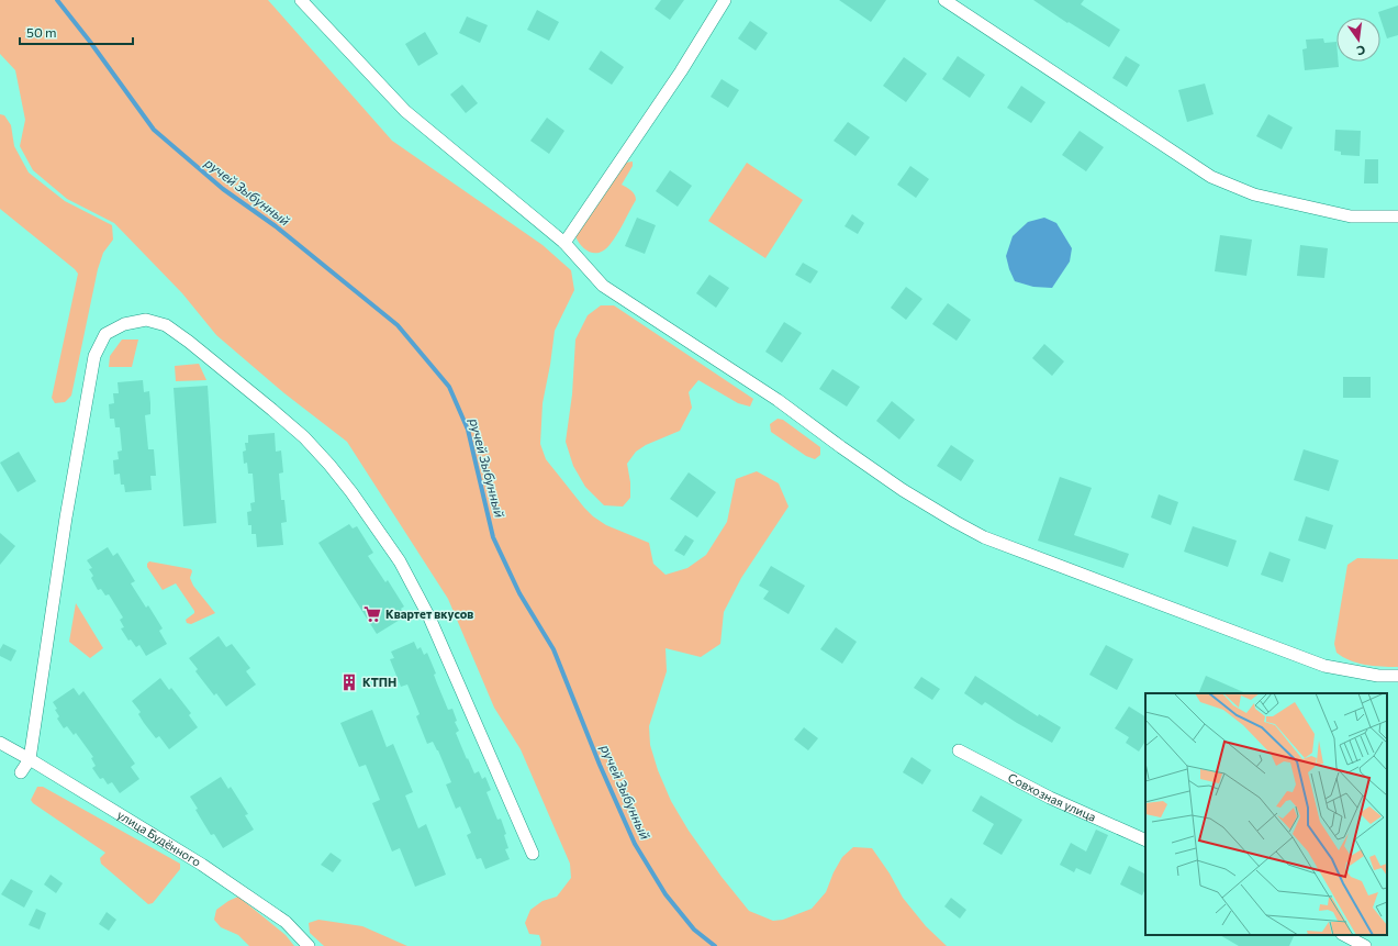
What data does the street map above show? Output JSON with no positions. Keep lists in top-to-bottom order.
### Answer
{
  "streets": {
    "street": ["Совхозная улица", "улица Будённого"]
  },
  "water": ["ручей Зыбунный"],
  "places": {
    "supermarket": ["Квартет вкусов"],
    "building": ["КТПН"]
  },
  "scale_bar": "50 m",
  "north": "bottom"
}
